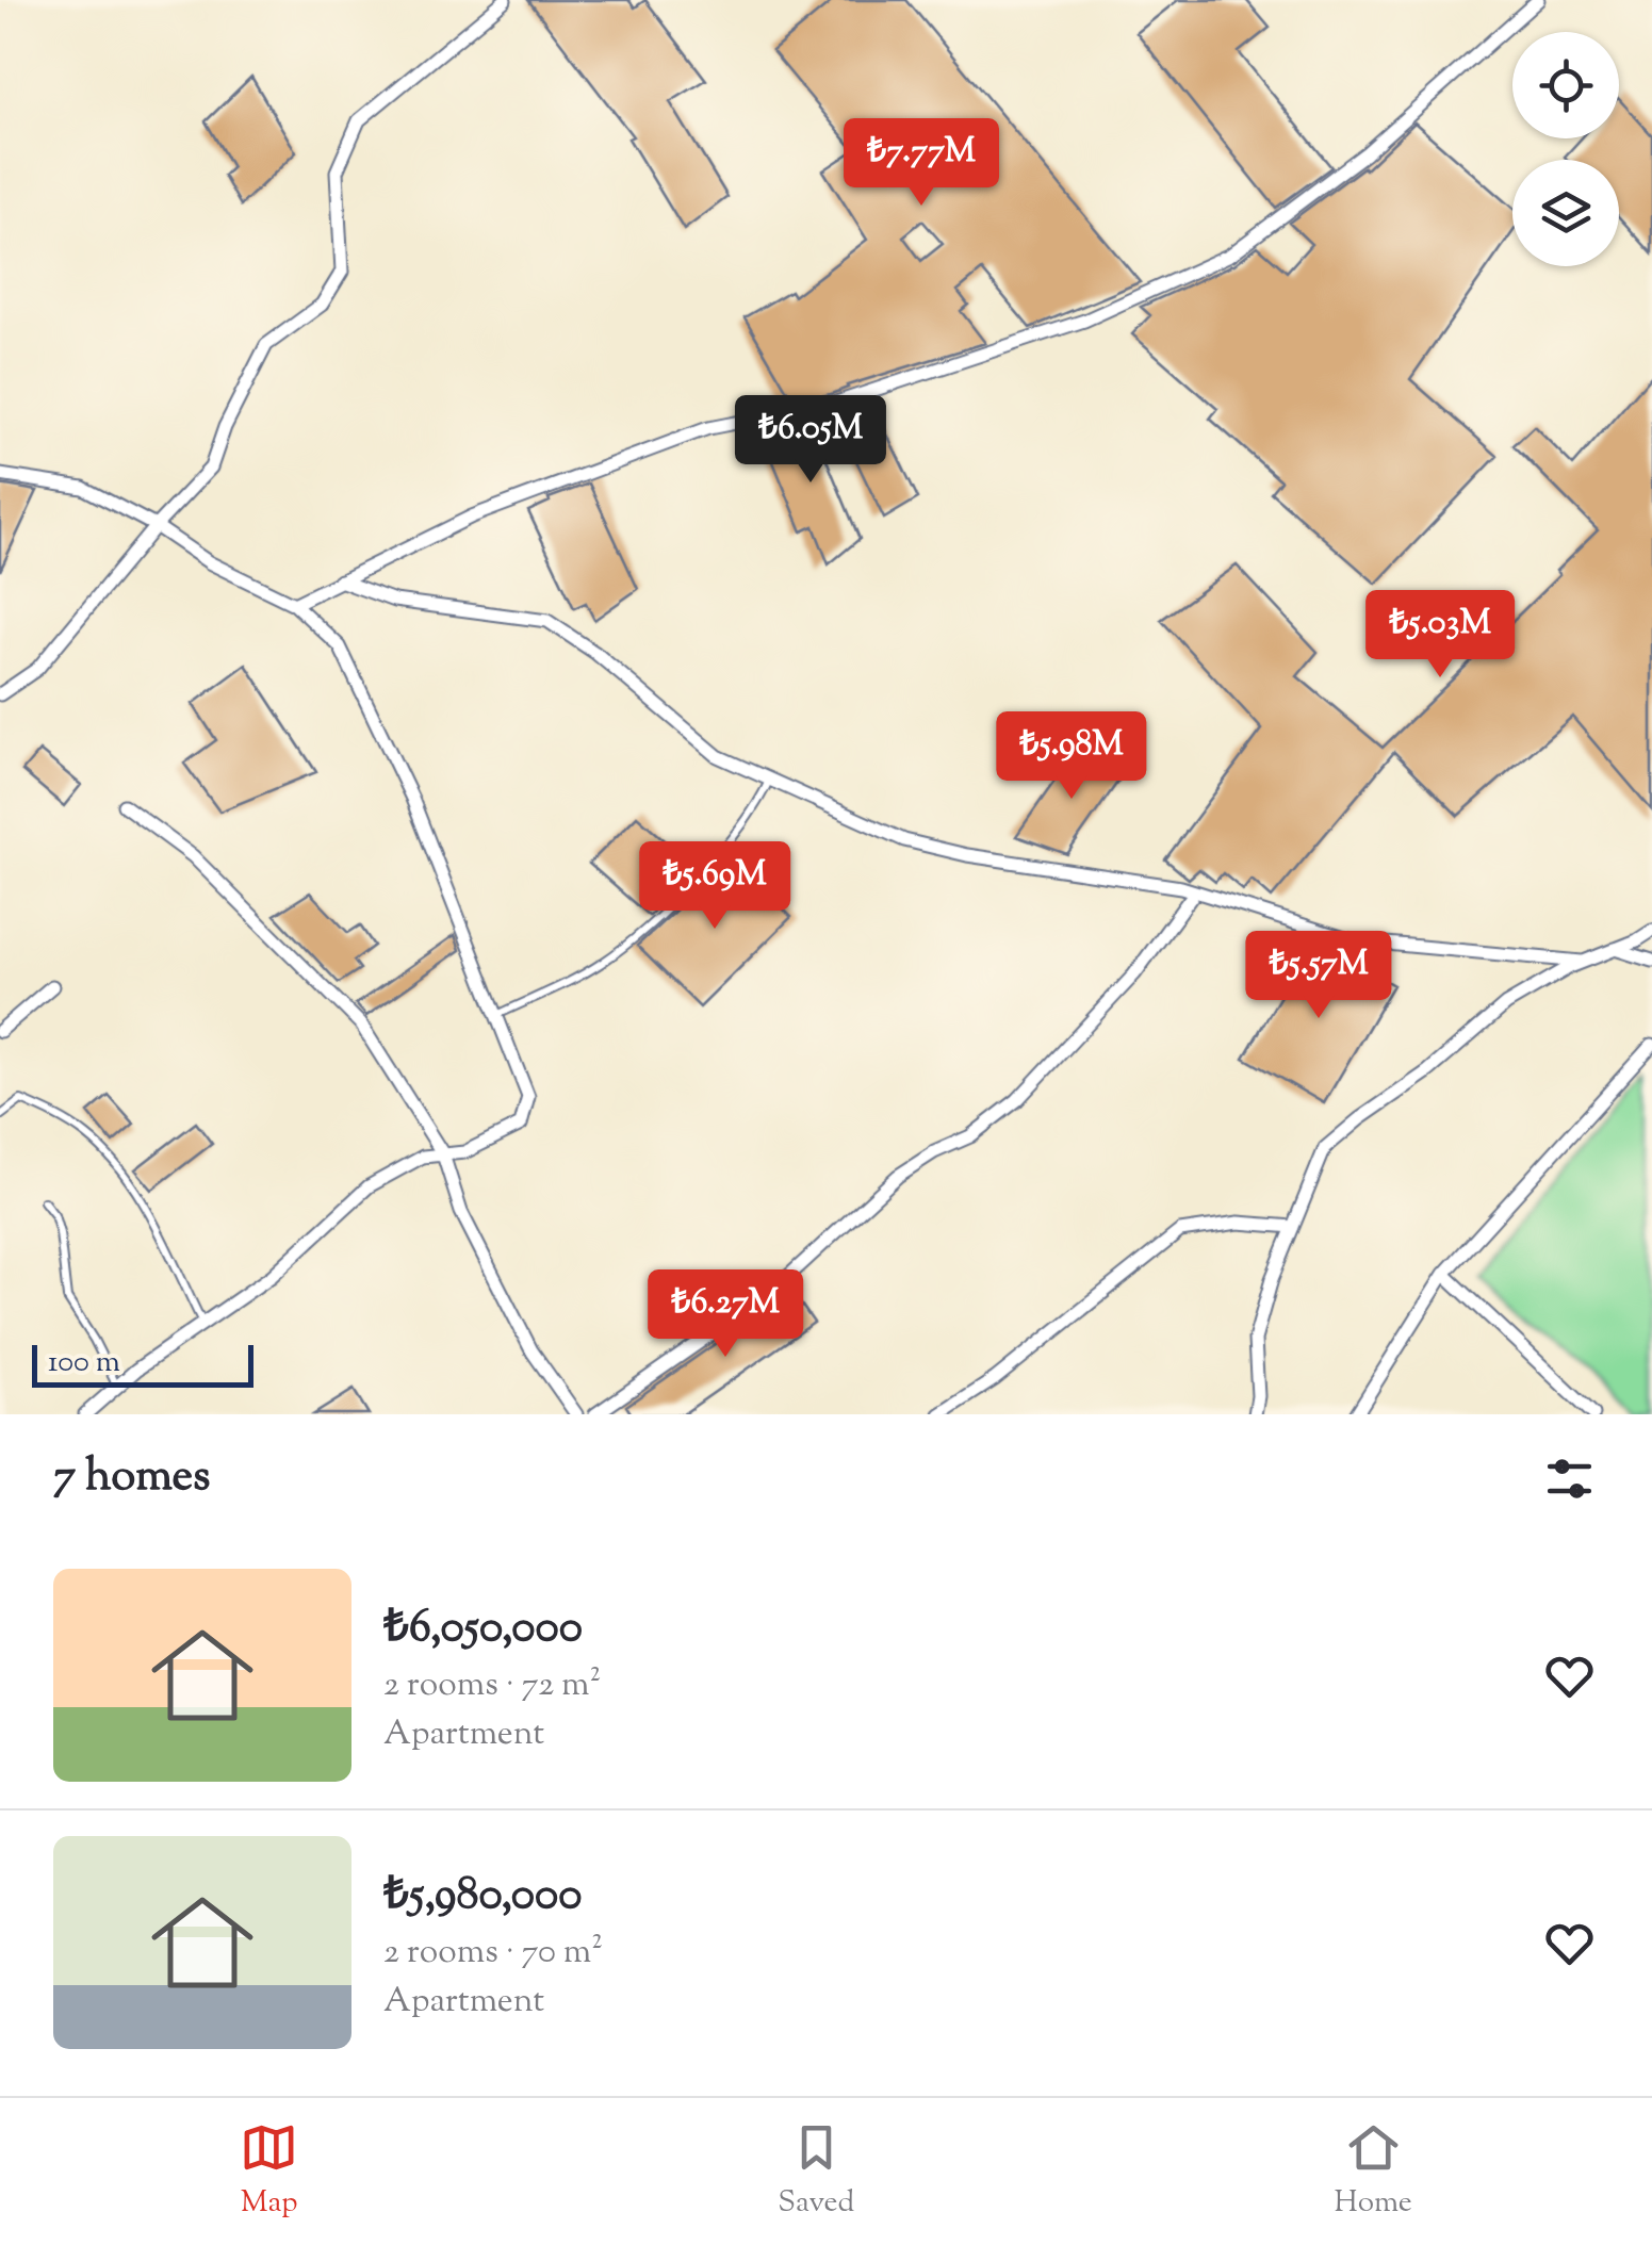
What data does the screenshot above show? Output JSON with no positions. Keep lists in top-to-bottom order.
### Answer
{
  "scale_bar": "100 m",
  "page": {
    "price": [
      "₺7.77M",
      "₺6.05M",
      "₺5.03M",
      "₺5.98M",
      "₺5.69M",
      "₺5.57M",
      "₺6.27M"
    ],
    "scale": "100 m",
    "heading": "7 homes",
    "list": [
      {
        "name": "₺6,050,000",
        "note": "2 rooms · 72 m² · Apartment"
      },
      {
        "name": "₺5,980,000",
        "note": "2 rooms · 70 m² · Apartment"
      }
    ],
    "tabs": ["Map", "Saved", "Home"]
  }
}
